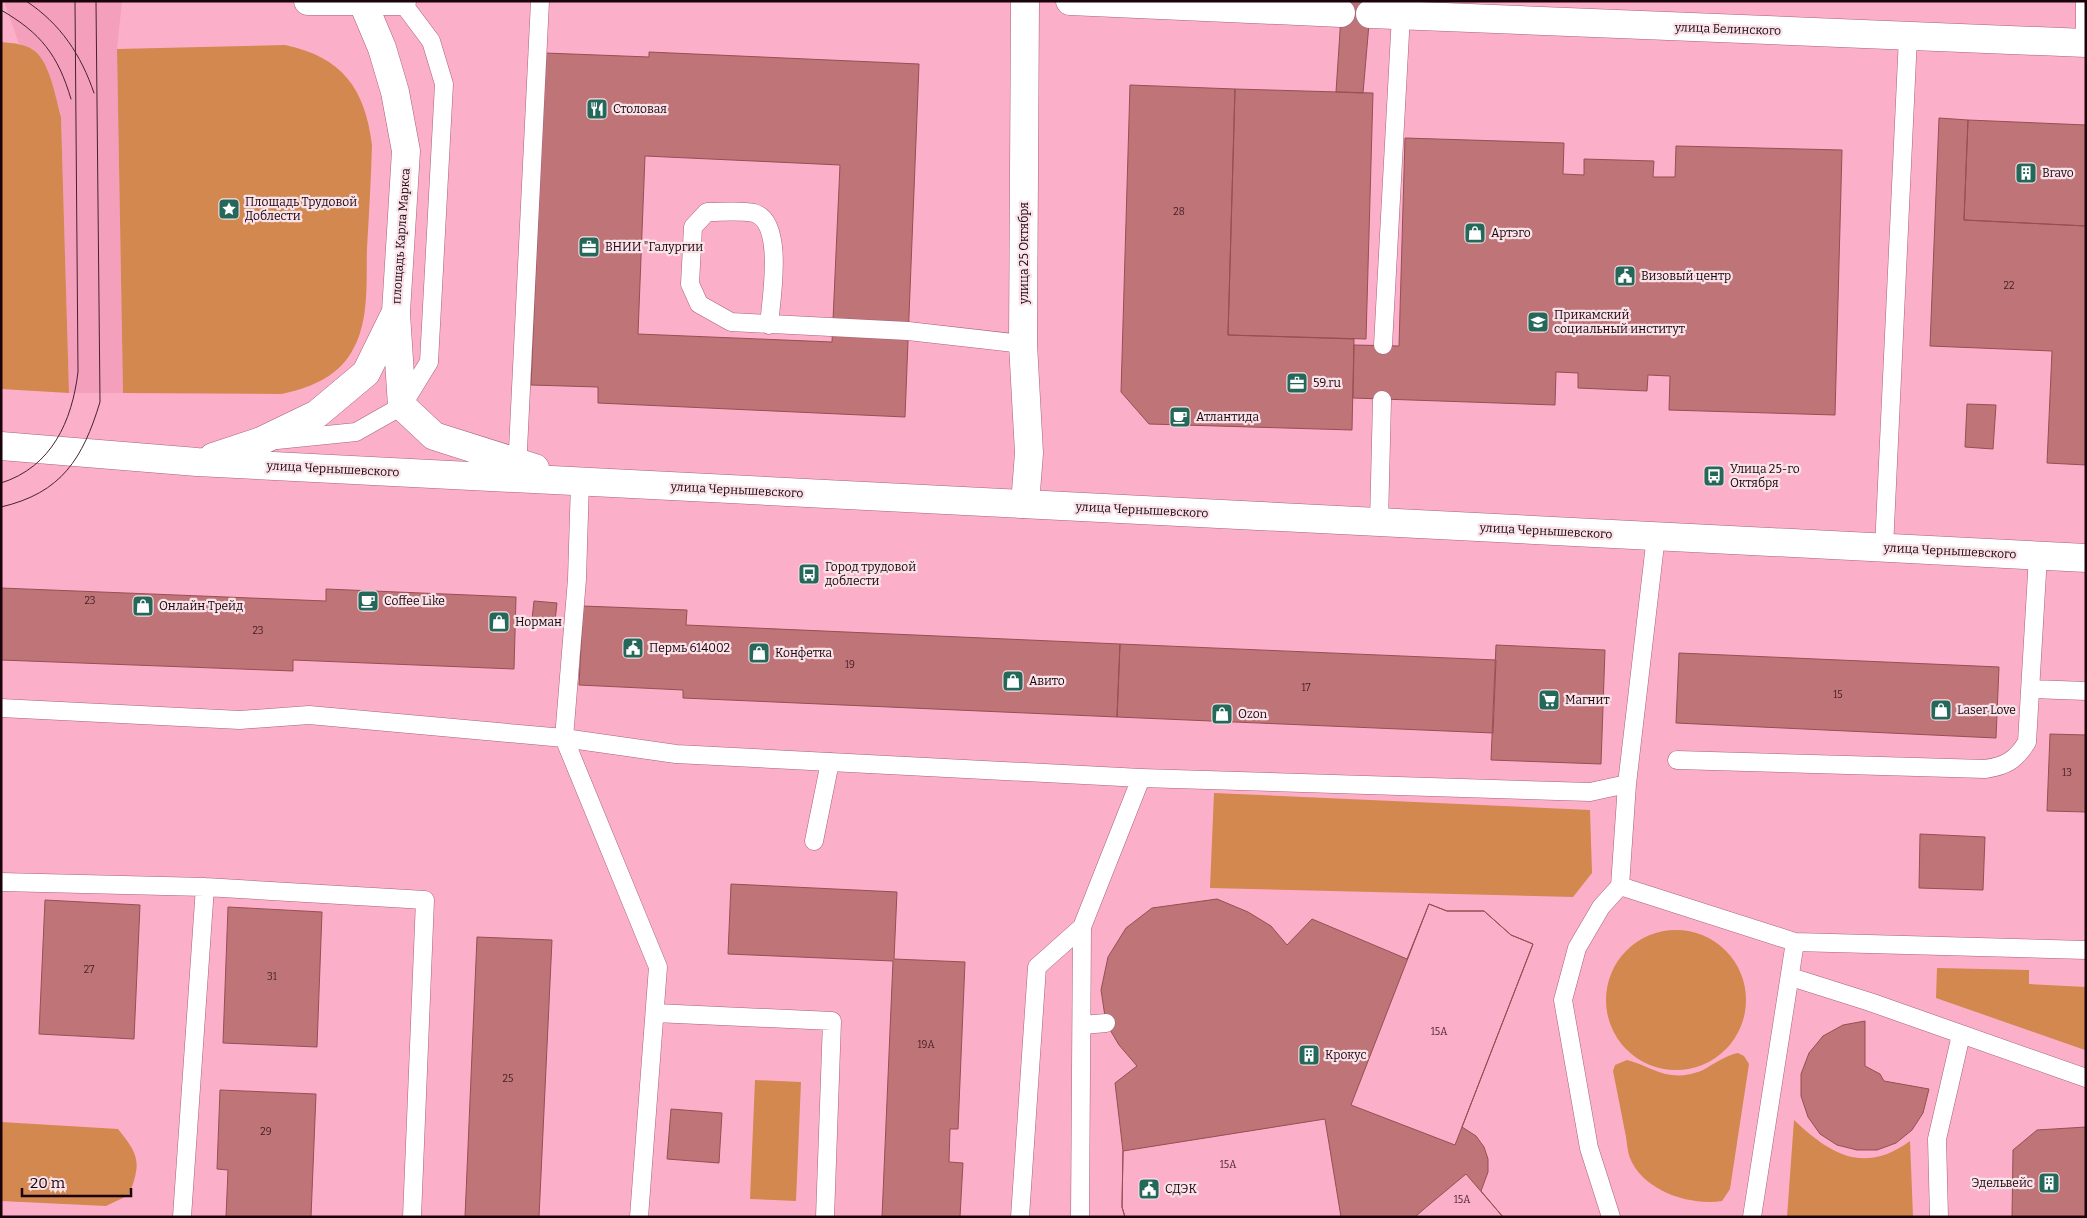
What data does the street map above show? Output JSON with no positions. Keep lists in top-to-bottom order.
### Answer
{
  "streets": {
    "main road": [
      "улица Белинского",
      "площадь Карла Маркса",
      "улица 25 Октября",
      "улица Чернышевского"
    ]
  },
  "crossings": [
    ["площадь Карла Маркса", "улица Чернышевского"],
    ["улица 25 Октября", "улица Чернышевского"]
  ],
  "places": {
    "restaurant": ["Столовая"],
    "building": ["Bravo", "Крокус", "Эдельвейс"],
    "place": ["Площадь Трудовой Доблести"],
    "shop": [
      "Артэго",
      "Онлайн Трейд",
      "Норман",
      "Конфетка",
      "Авито",
      "Laser Love",
      "Ozon"
    ],
    "office": ["ВНИИ \"Галургии", "59.ru"],
    "public building": ["Визовый центр", "Пермь 614002", "СДЭК"],
    "school or university": ["Прикамский социальный институт"],
    "cafe": ["Атлантида", "Coffee Like"],
    "bus stop": ["Улица 25-го Октября", "Город трудовой доблести"],
    "supermarket": ["Магнит"]
  },
  "house_numbers": [
    "28",
    "22",
    "23",
    "23",
    "19",
    "17",
    "15",
    "13",
    "27",
    "31",
    "15А",
    "19А",
    "25",
    "29",
    "15А",
    "15А"
  ],
  "scale_bar": "20 m"
}
